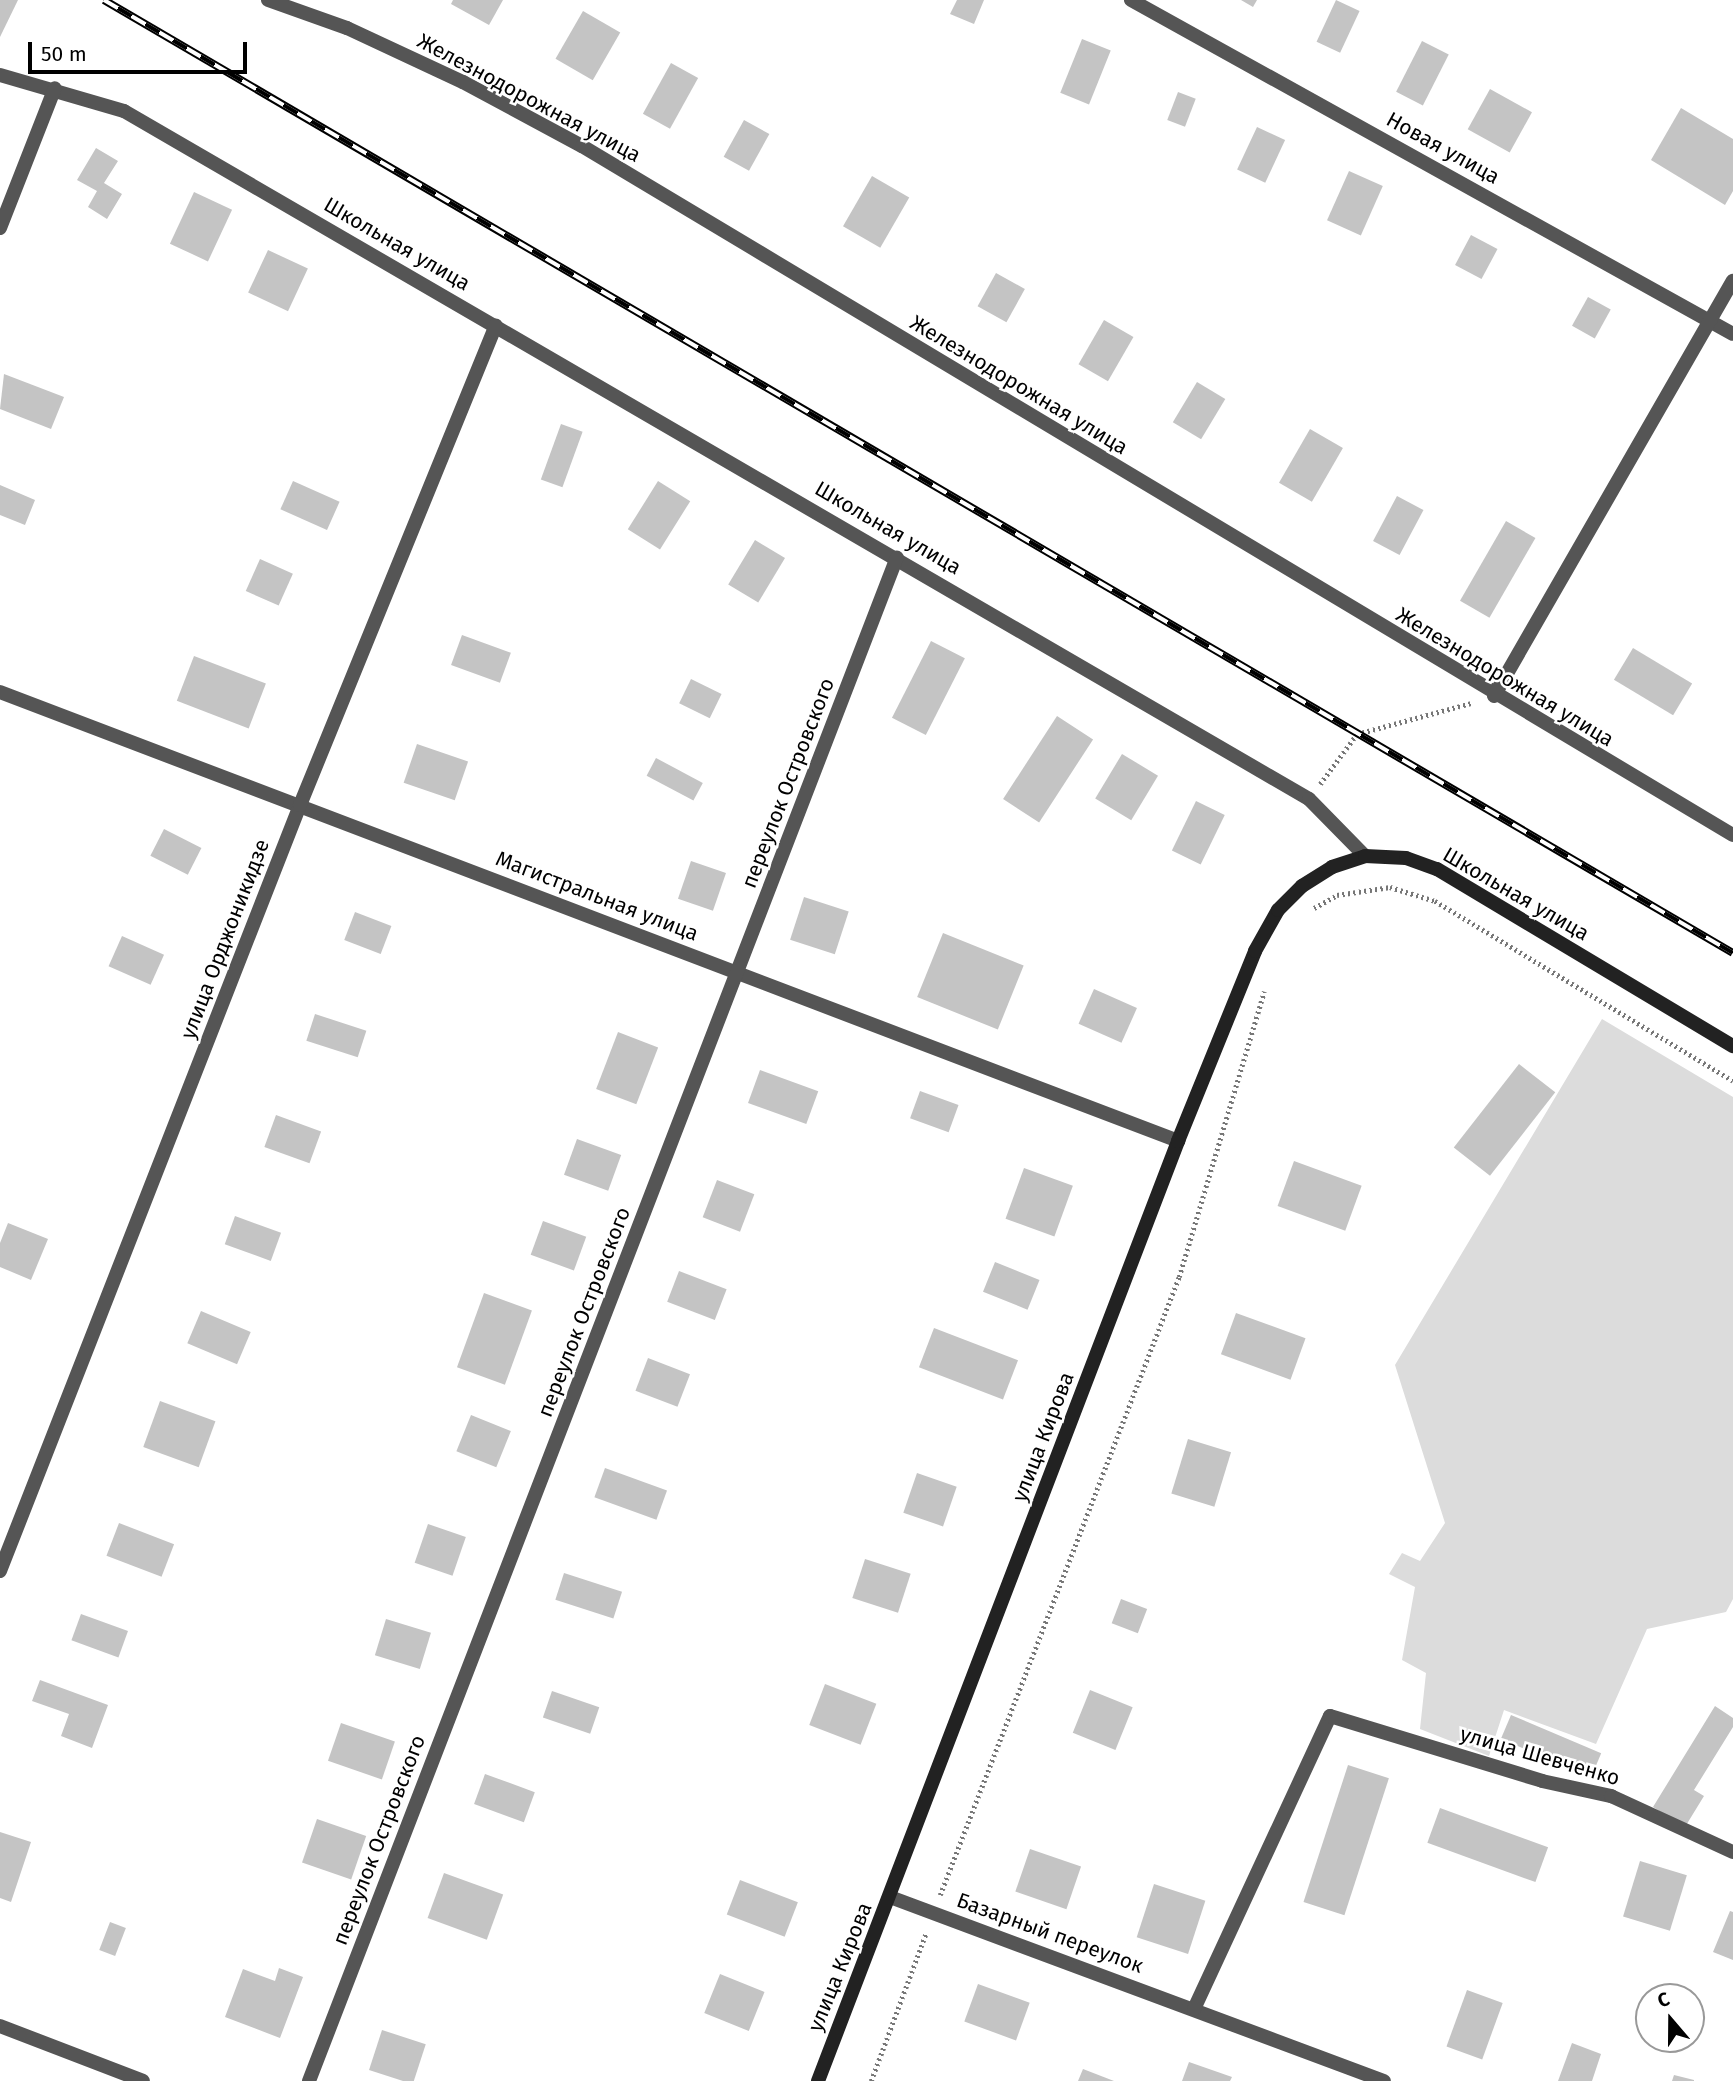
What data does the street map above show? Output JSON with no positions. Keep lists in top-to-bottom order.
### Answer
{
  "streets": {
    "main road": ["Школьная улица", "улица Кирова"],
    "street": [
      "Железнодорожная улица",
      "Новая улица",
      "переулок Островского",
      "Магистральная улица",
      "улица Орджоникидзе",
      "улица Шевченко",
      "Базарный переулок"
    ]
  },
  "crossings": [
    ["Школьная улица", "переулок Островского"],
    ["Школьная улица", "улица Орджоникидзе"],
    ["Школьная улица", "улица Кирова"],
    ["переулок Островского", "Магистральная улица"],
    ["Магистральная улица", "улица Орджоникидзе"],
    ["Магистральная улица", "улица Кирова"],
    ["улица Кирова", "Базарный переулок"],
    ["улица Шевченко", "Базарный переулок"]
  ],
  "scale_bar": "50 m",
  "north": "top"
}
